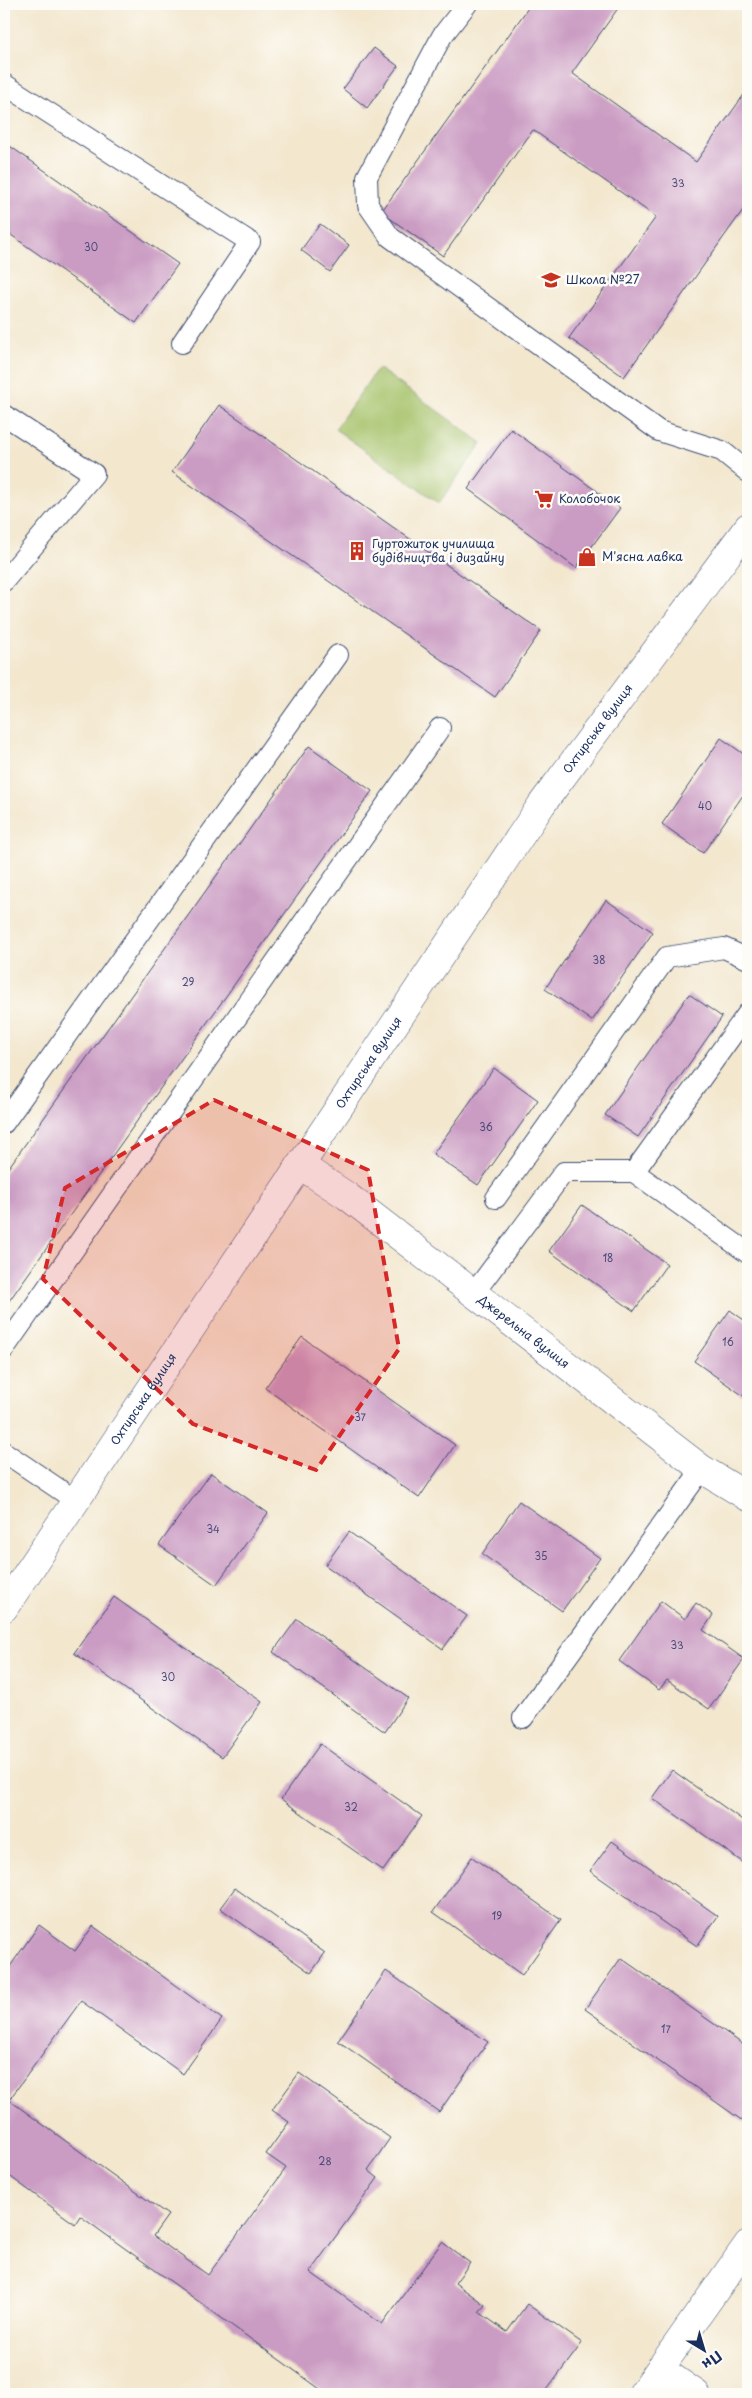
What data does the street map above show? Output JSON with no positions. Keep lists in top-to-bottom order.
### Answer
{
  "streets": {
    "street": ["Охтирська вулиця", "Джерельна вулиця"]
  },
  "crossings": [
    ["Охтирська вулиця", "Джерельна вулиця"]
  ],
  "places": {
    "school or university": ["Школа №27"],
    "supermarket": ["Колобочок"],
    "building": ["Гуртожиток училища будівництва і дизайну"],
    "shop": ["М'ясна лавка"]
  },
  "house_numbers": [
    "33",
    "30",
    "40",
    "38",
    "29",
    "36",
    "18",
    "16",
    "37",
    "34",
    "35",
    "33",
    "30",
    "32",
    "19",
    "17",
    "28"
  ],
  "north": "bottom right"
}
